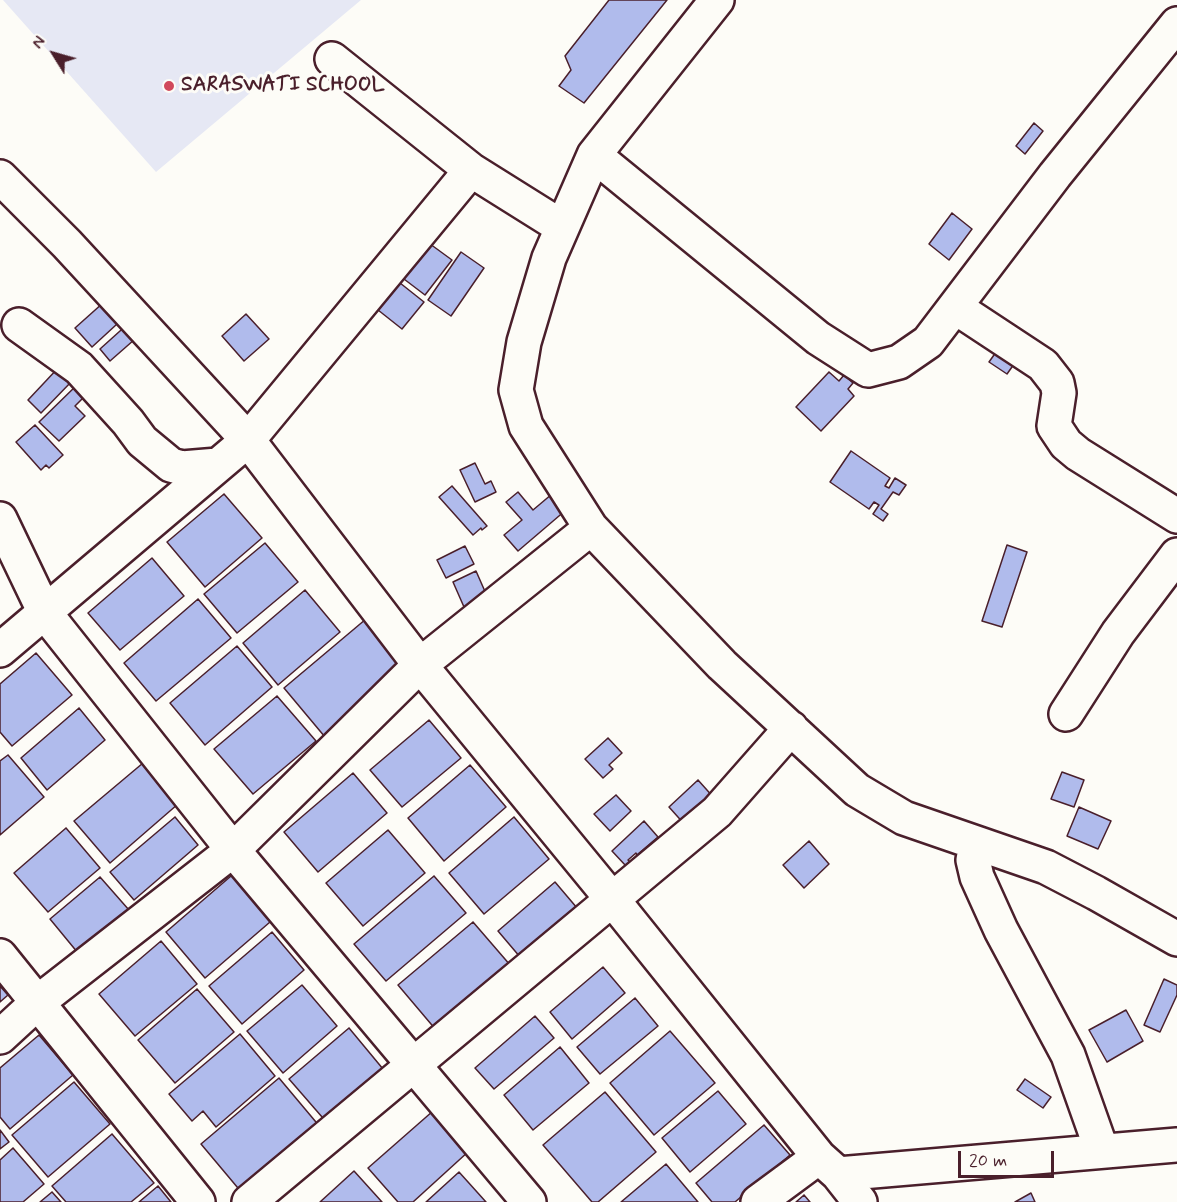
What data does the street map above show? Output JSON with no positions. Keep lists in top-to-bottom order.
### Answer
{
  "places": ["SARASWATI SCHOOL"],
  "scale_bar": "20 m",
  "north": "top left"
}
